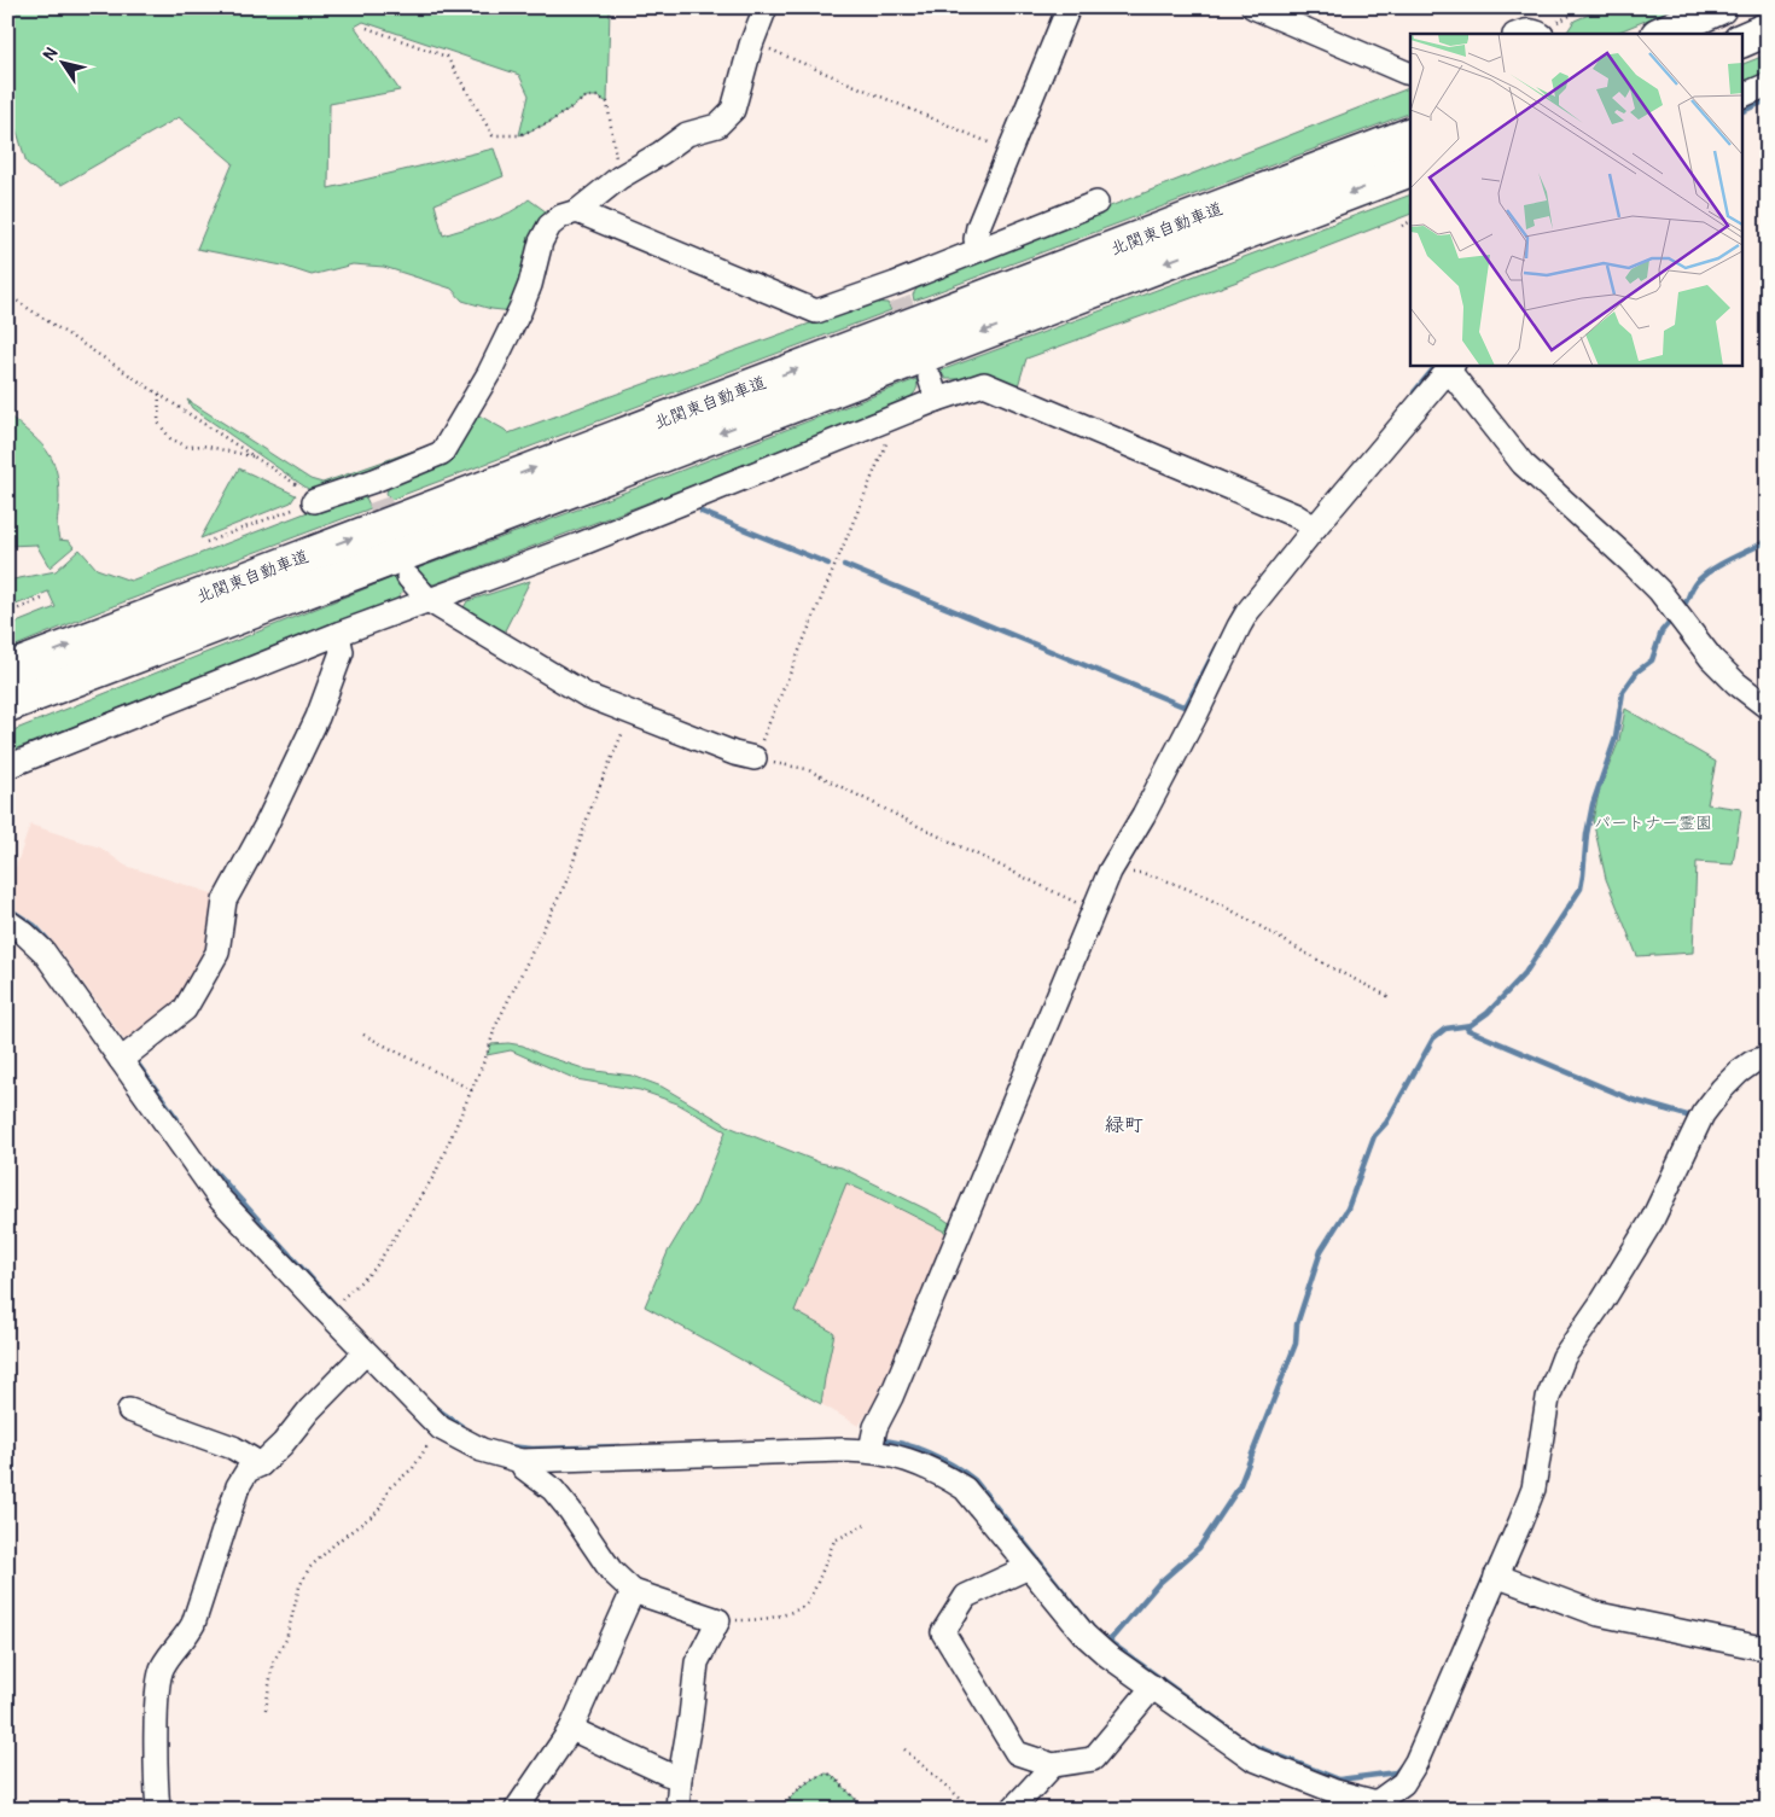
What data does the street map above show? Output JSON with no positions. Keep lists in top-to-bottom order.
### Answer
{
  "streets": {
    "highway": ["北関東自動車道"]
  },
  "districts": ["緑町"],
  "parks": ["パートナー霊園"],
  "north": "top left"
}
